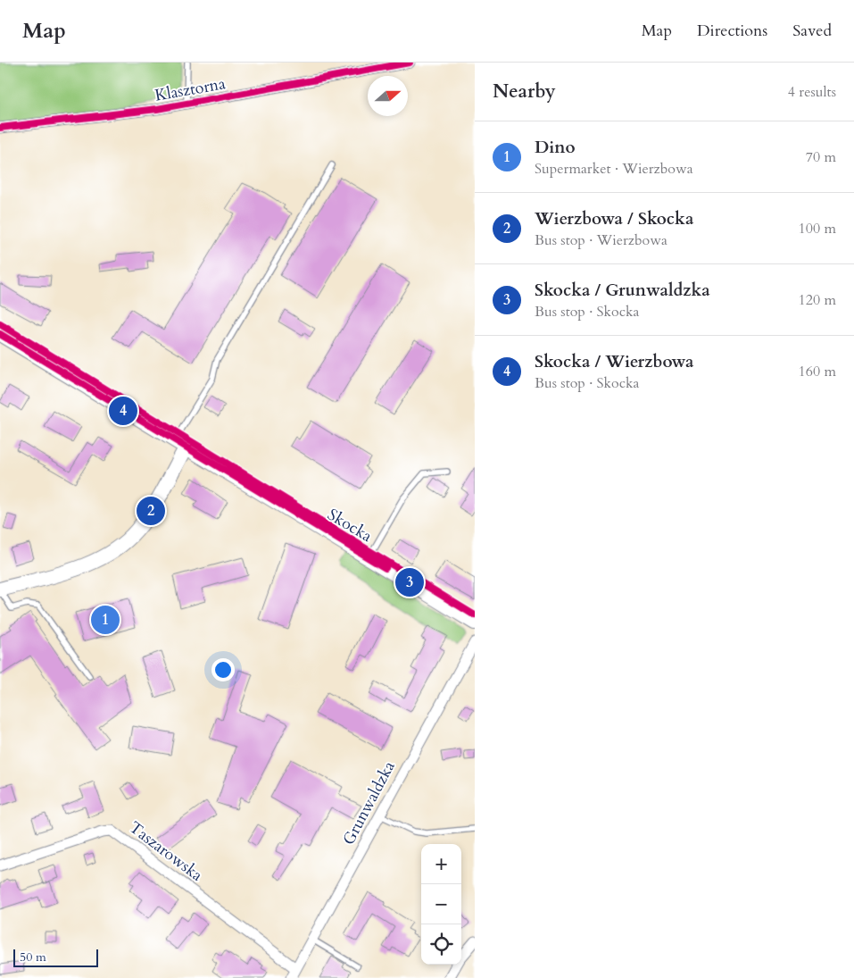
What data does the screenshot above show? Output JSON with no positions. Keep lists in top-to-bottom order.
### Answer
{
  "streets": {
    "street": [
      "Klasztorna",
      "Skocka",
      "Grunwaldzka",
      "Taszarowska"
    ]
  },
  "crossings": [
    ["Grunwaldzka", "Taszarowska"]
  ],
  "scale_bar": "50 m",
  "north": "right",
  "page": {
    "header": "Map",
    "nav": ["Map", "Directions", "Saved"],
    "heading": ["Nearby", "4 results"],
    "list": [
      {
        "mark": "1",
        "name": "Dino",
        "note": "Supermarket · Wierzbowa",
        "value": "70 m"
      },
      {
        "mark": "2",
        "name": "Wierzbowa / Skocka",
        "note": "Bus stop · Wierzbowa",
        "value": "100 m"
      },
      {
        "mark": "3",
        "name": "Skocka / Grunwaldzka",
        "note": "Bus stop · Skocka",
        "value": "120 m"
      },
      {
        "mark": "4",
        "name": "Skocka / Wierzbowa",
        "note": "Bus stop · Skocka",
        "value": "160 m"
      }
    ],
    "pins": [
      "4",
      "2",
      "3",
      "1"
    ],
    "map_buttons": ["+", "−"],
    "scale": "50 m"
  }
}
